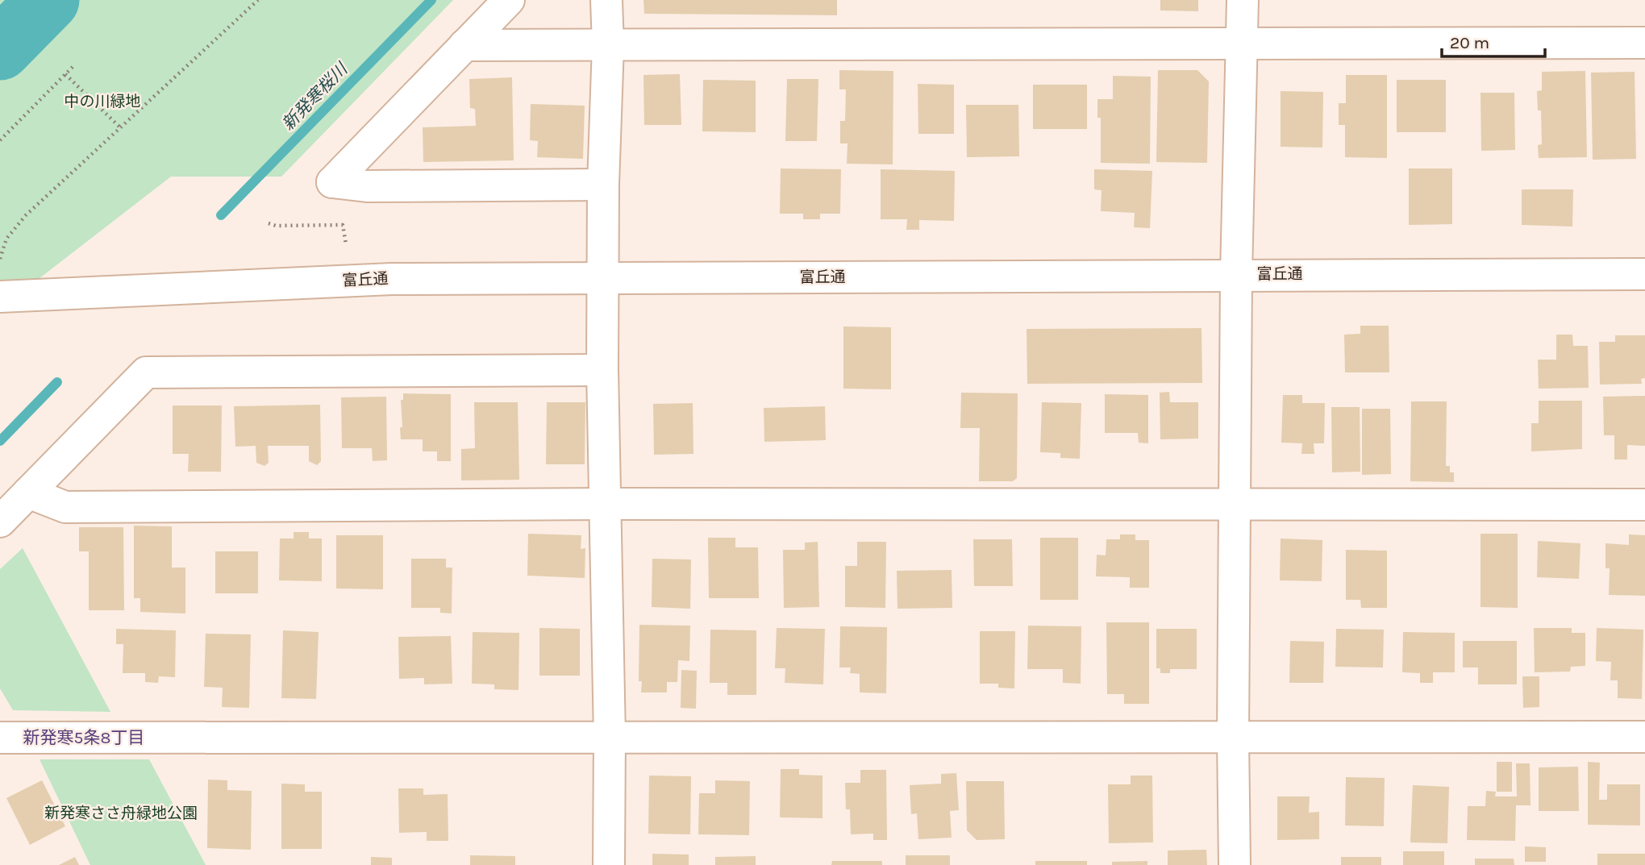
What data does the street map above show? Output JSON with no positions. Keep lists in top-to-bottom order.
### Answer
{
  "streets": {
    "street": ["富丘通"]
  },
  "districts": ["新発寒5条8丁目"],
  "water": ["新発寒桜川"],
  "parks": ["中の川緑地", "新発寒ささ舟緑地公園"],
  "scale_bar": "20 m"
}
